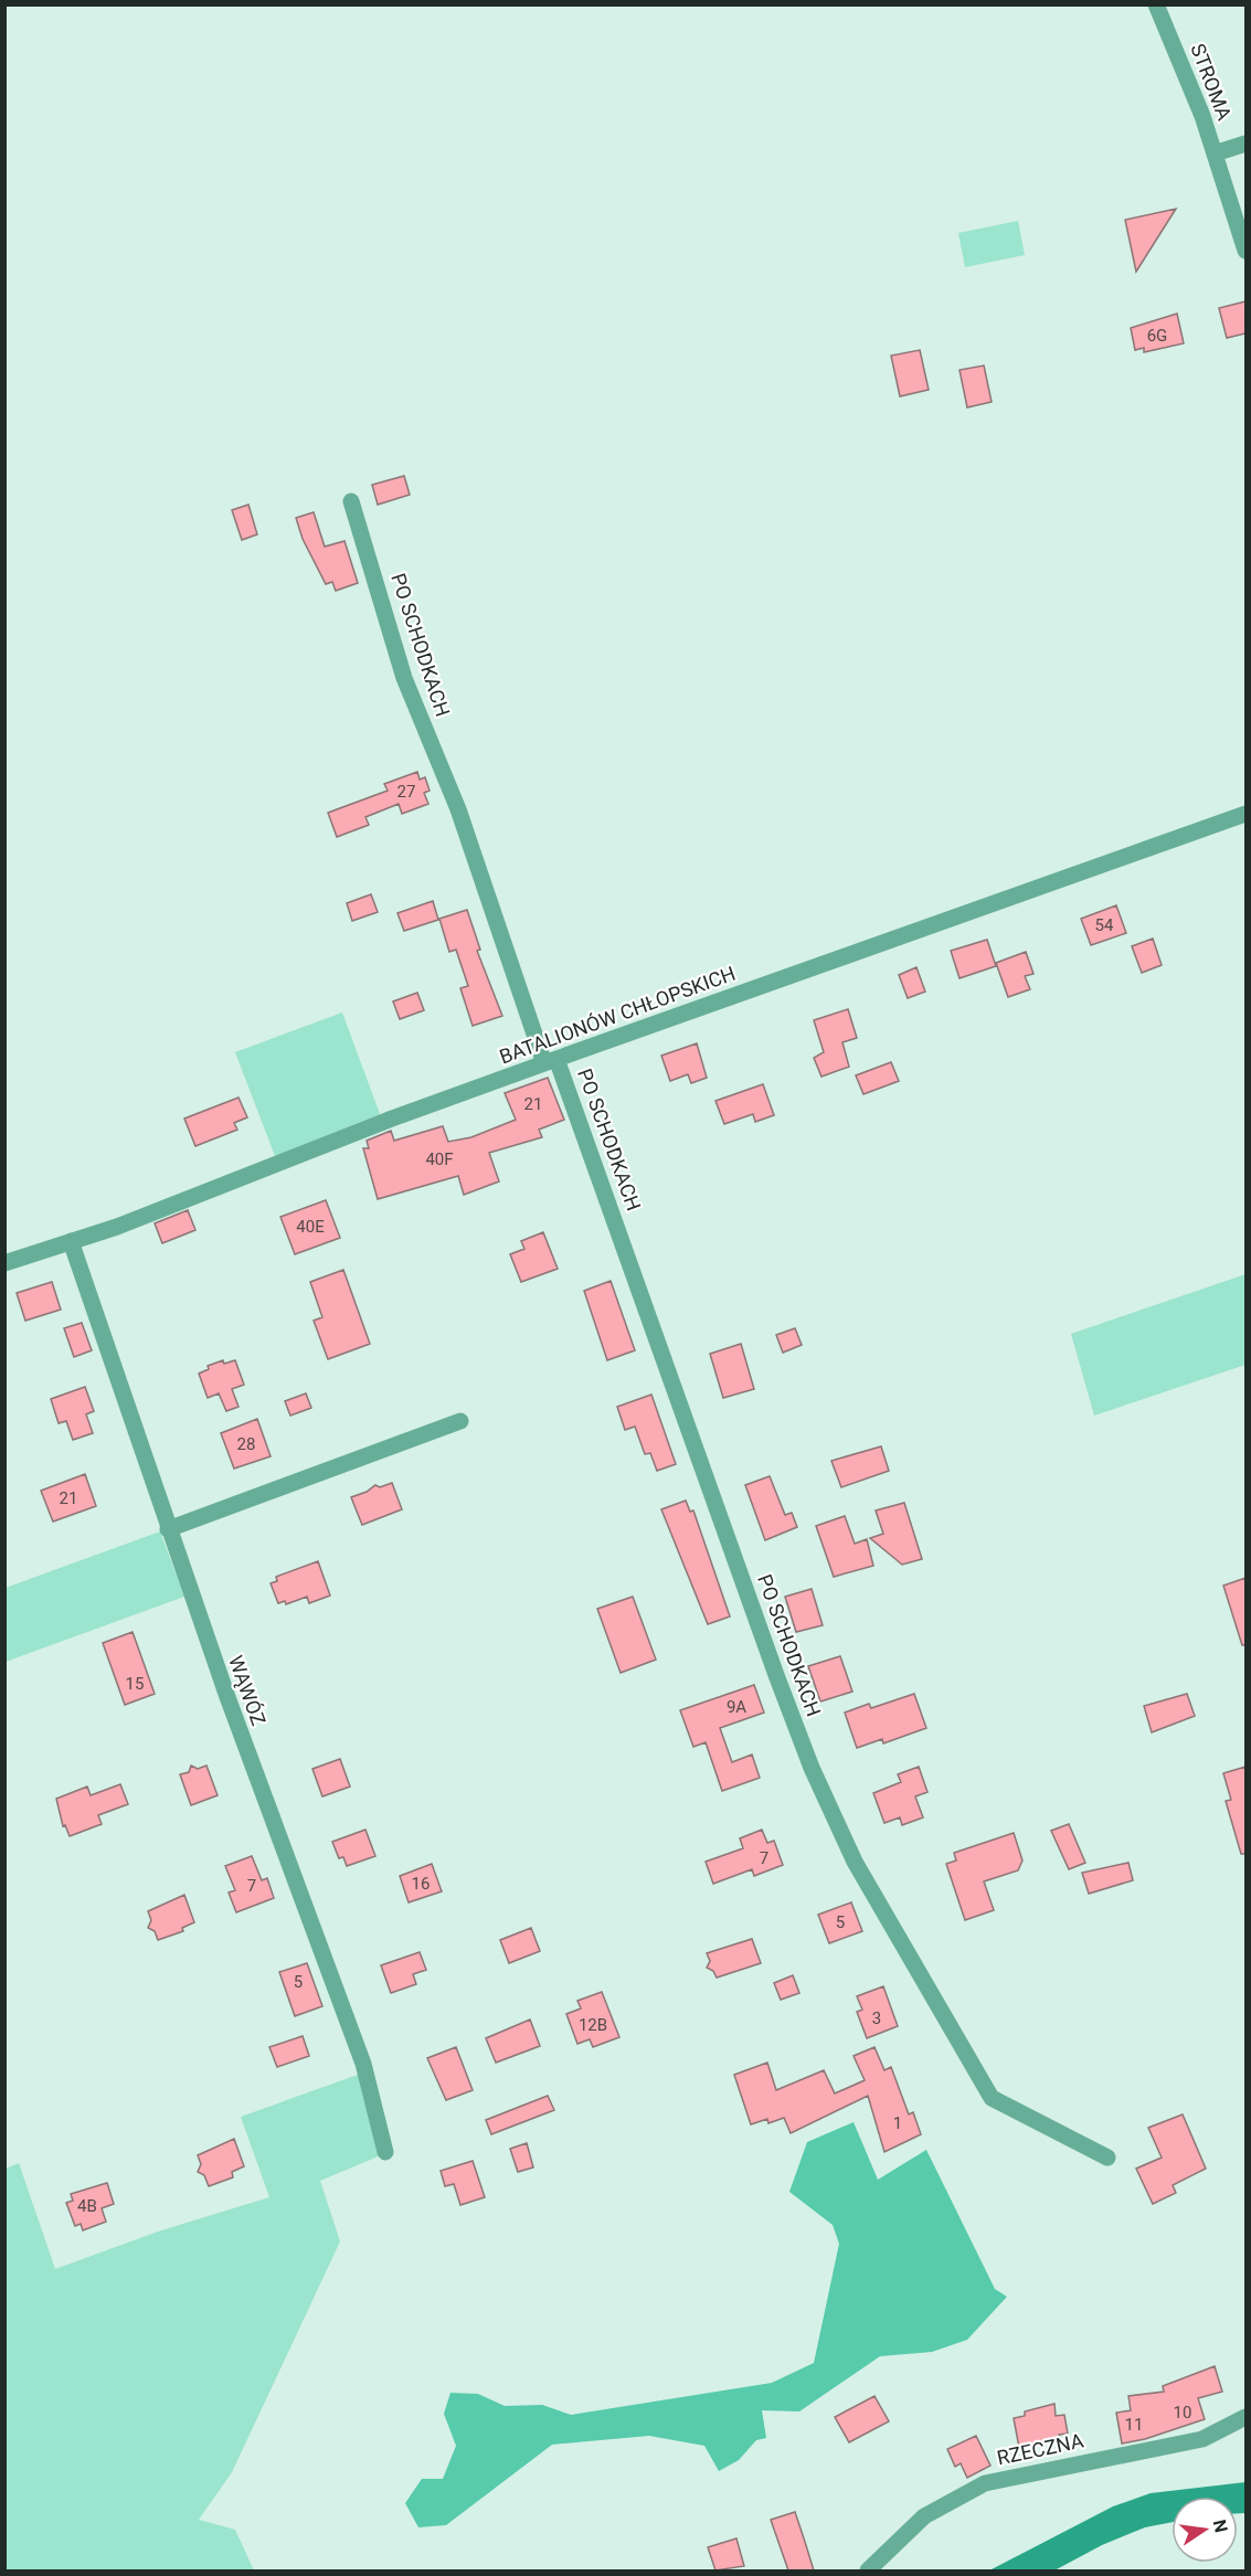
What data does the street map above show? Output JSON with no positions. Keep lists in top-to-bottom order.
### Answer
{
  "streets": {
    "street": [
      "STROMA",
      "PO SCHODKACH",
      "BATALIONÓW CHŁOPSKICH",
      "WĄWÓZ",
      "RZECZNA"
    ]
  },
  "crossings": [
    ["PO SCHODKACH", "BATALIONÓW CHŁOPSKICH"],
    ["BATALIONÓW CHŁOPSKICH", "WĄWÓZ"]
  ],
  "house_numbers": [
    "6G",
    "27",
    "54",
    "21",
    "40F",
    "40E",
    "28",
    "21",
    "15",
    "9A",
    "7",
    "16",
    "7",
    "5",
    "5",
    "3",
    "12B",
    "1",
    "4B",
    "10",
    "11"
  ],
  "north": "right"
}
